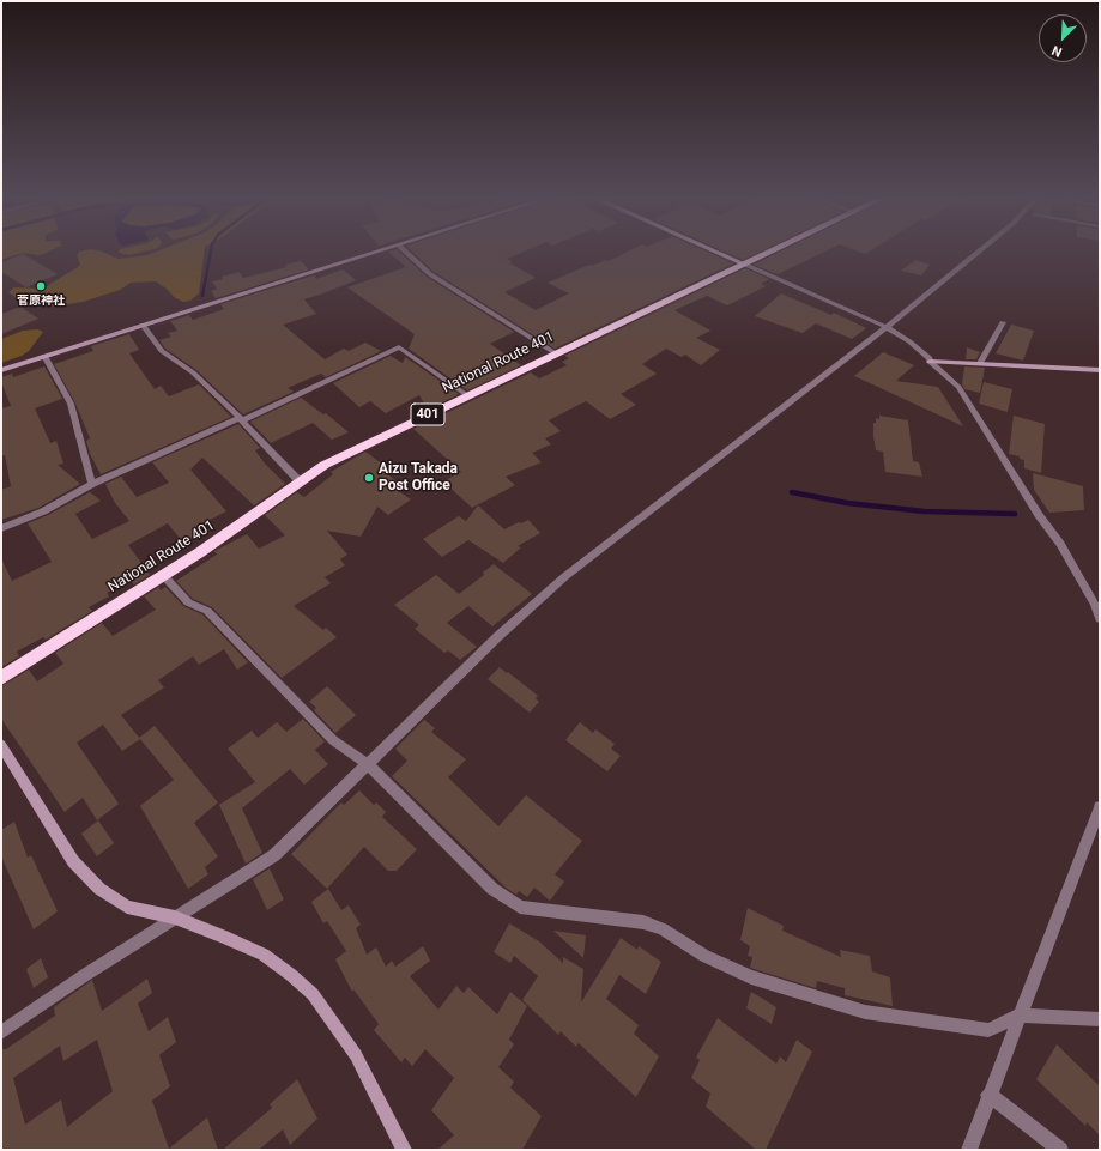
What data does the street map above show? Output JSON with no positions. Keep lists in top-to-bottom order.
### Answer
{
  "streets": {
    "highway": ["National Route 401", "401"]
  },
  "places": ["菅原神社", "Aizu Takada Post Office"],
  "north": "bottom left"
}
